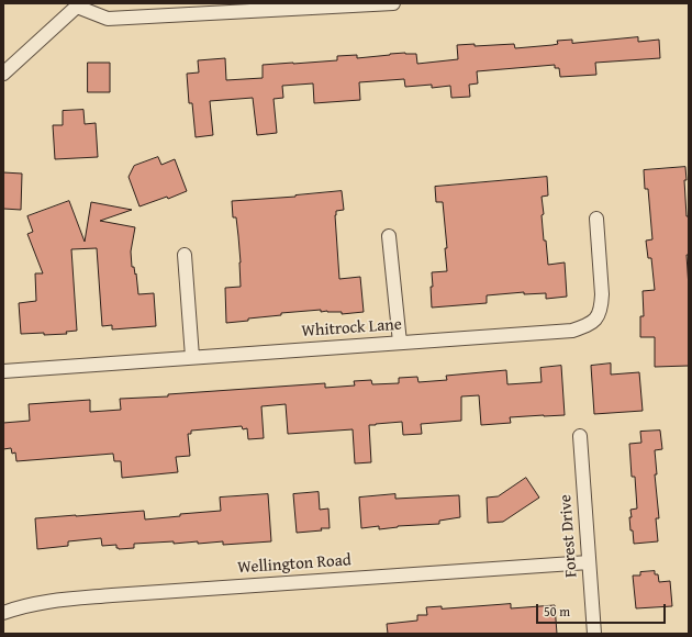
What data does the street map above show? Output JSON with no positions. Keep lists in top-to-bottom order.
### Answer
{
  "streets": {
    "street": ["Whitrock Lane", "Forest Drive", "Wellington Road"]
  },
  "crossings": [
    ["Forest Drive", "Wellington Road"]
  ],
  "scale_bar": "50 m"
}
